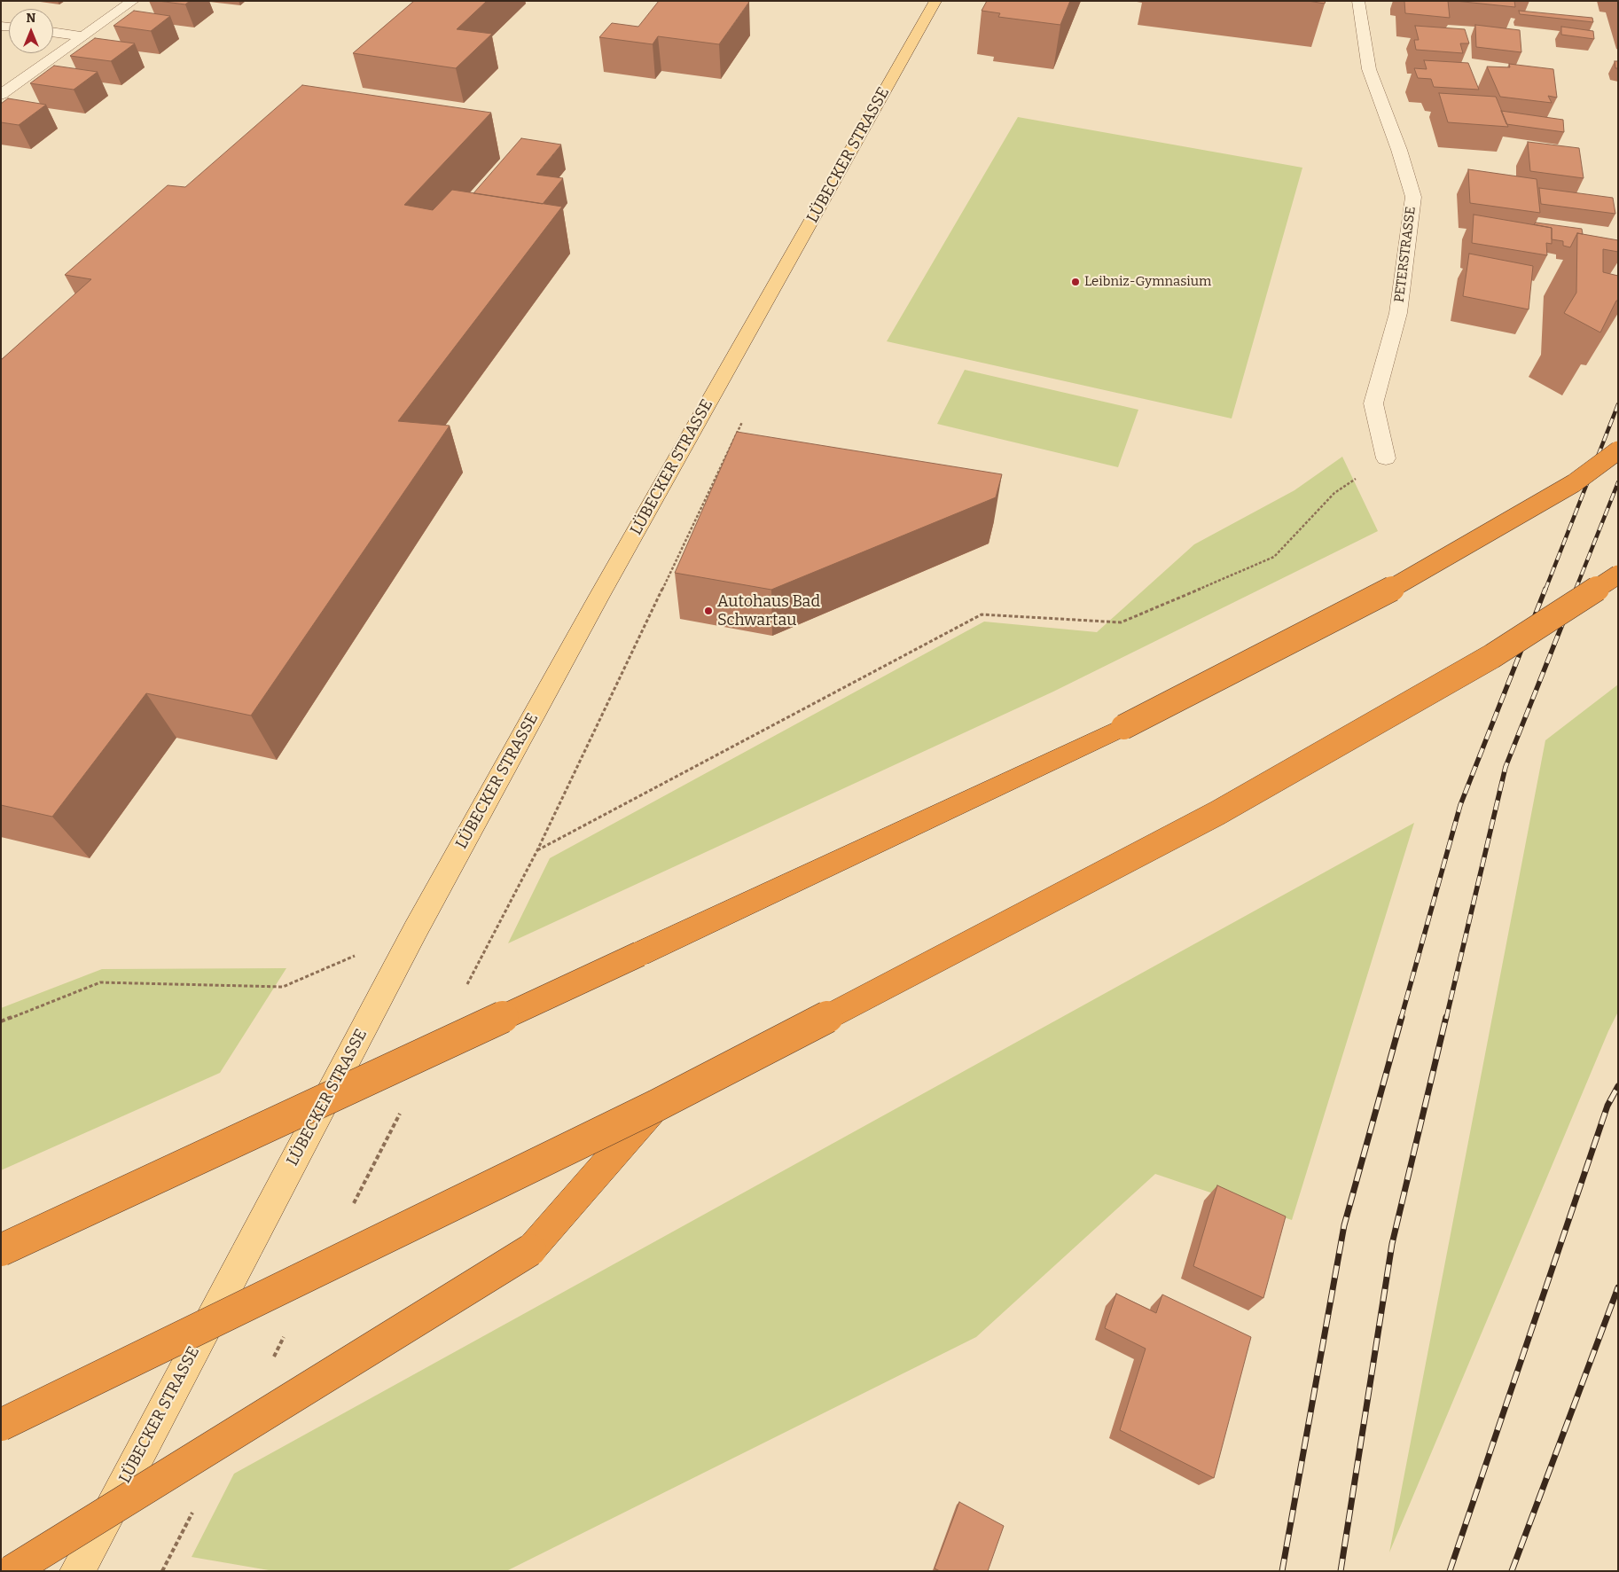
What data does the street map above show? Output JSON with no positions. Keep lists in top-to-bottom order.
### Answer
{
  "streets": {
    "main road": ["LÜBECKER STRASSE"],
    "street": ["PETERSTRASSE"]
  },
  "places": ["Leibniz-Gymnasium", "Autohaus Bad Schwartau"],
  "north": "top"
}
